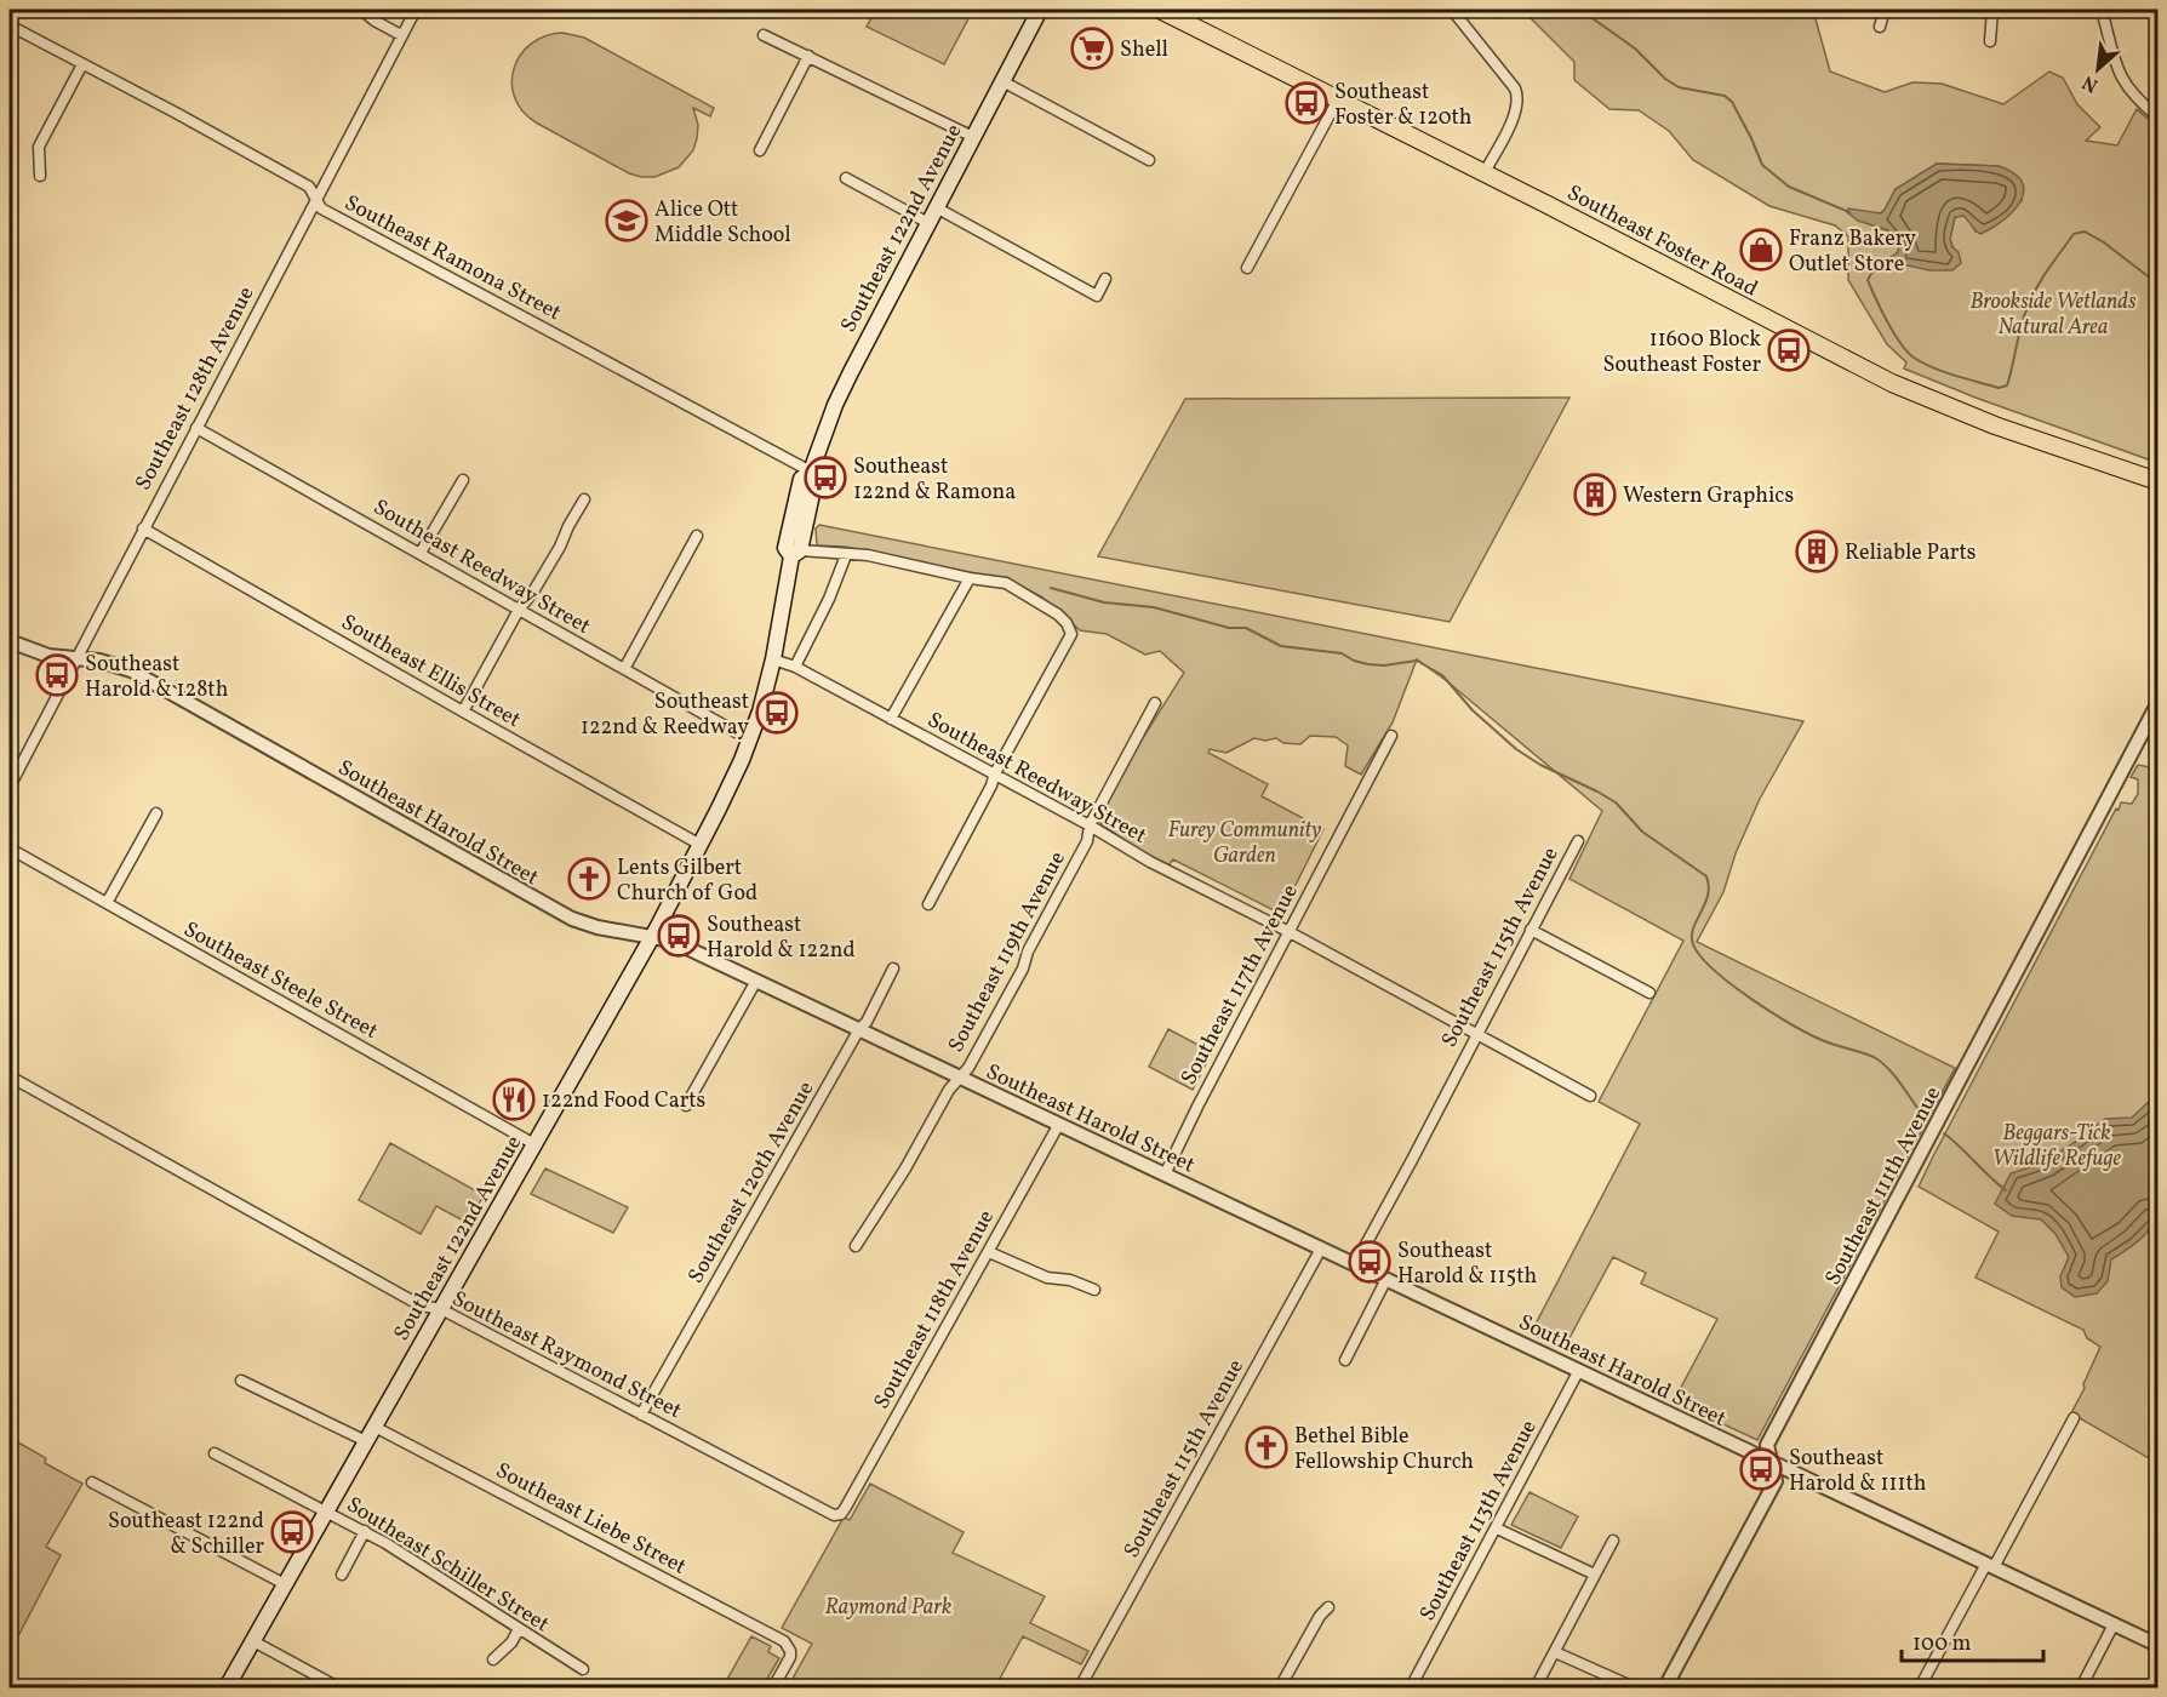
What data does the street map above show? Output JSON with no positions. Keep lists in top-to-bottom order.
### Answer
{
  "streets": {
    "main road": ["Southeast 122nd Avenue", "Southeast Foster Road"],
    "street": [
      "Southeast Ramona Street",
      "Southeast 128th Avenue",
      "Southeast Reedway Street",
      "Southeast Ellis Street",
      "Southeast Harold Street",
      "Southeast 115th Avenue",
      "Southeast 119th Avenue",
      "Southeast Steele Street",
      "Southeast 117th Avenue",
      "Southeast 120th Avenue",
      "Southeast 111th Avenue",
      "Southeast 118th Avenue",
      "Southeast Raymond Street",
      "Southeast Liebe Street",
      "Southeast 113th Avenue",
      "Southeast Schiller Street"
    ]
  },
  "crossings": [
    ["Southeast 122nd Avenue", "Southeast Ramona Street"],
    ["Southeast 122nd Avenue", "Southeast Reedway Street"],
    ["Southeast 122nd Avenue", "Southeast Ellis Street"],
    ["Southeast 122nd Avenue", "Southeast Harold Street"],
    ["Southeast 122nd Avenue", "Southeast Steele Street"],
    ["Southeast 122nd Avenue", "Southeast Raymond Street"],
    ["Southeast 122nd Avenue", "Southeast Liebe Street"],
    ["Southeast 122nd Avenue", "Southeast Schiller Street"],
    ["Southeast Ramona Street", "Southeast 128th Avenue"],
    ["Southeast 128th Avenue", "Southeast Reedway Street"],
    ["Southeast 128th Avenue", "Southeast Ellis Street"],
    ["Southeast 128th Avenue", "Southeast Harold Street"],
    ["Southeast Reedway Street", "Southeast 115th Avenue"],
    ["Southeast Reedway Street", "Southeast 119th Avenue"],
    ["Southeast Reedway Street", "Southeast 117th Avenue"],
    ["Southeast Harold Street", "Southeast 115th Avenue"],
    ["Southeast Harold Street", "Southeast 119th Avenue"],
    ["Southeast Harold Street", "Southeast 117th Avenue"],
    ["Southeast Harold Street", "Southeast 120th Avenue"],
    ["Southeast Harold Street", "Southeast 111th Avenue"],
    ["Southeast Harold Street", "Southeast 118th Avenue"],
    ["Southeast Harold Street", "Southeast 113th Avenue"],
    ["Southeast 120th Avenue", "Southeast Raymond Street"],
    ["Southeast 118th Avenue", "Southeast Raymond Street"]
  ],
  "parks": [
    "Brookside Wetlands Natural Area",
    "Furey Community Garden",
    "Beggars-Tick Wildlife Refuge",
    "Raymond Park"
  ],
  "places": {
    "supermarket": ["Shell"],
    "bus stop": [
      "Southeast Foster & 120th",
      "11600 Block Southeast Foster",
      "Southeast 122nd & Ramona",
      "Southeast Harold & 128th",
      "Southeast 122nd & Reedway",
      "Southeast Harold & 122nd",
      "Southeast Harold & 115th",
      "Southeast Harold & 111th",
      "Southeast 122nd & Schiller"
    ],
    "school or university": ["Alice Ott Middle School"],
    "shop": ["Franz Bakery Outlet Store"],
    "building": ["Western Graphics", "Reliable Parts"],
    "church": ["Lents Gilbert Church of God", "Bethel Bible Fellowship Church"],
    "restaurant": ["122nd Food Carts"]
  },
  "scale_bar": "100 m",
  "north": "bottom left"
}
